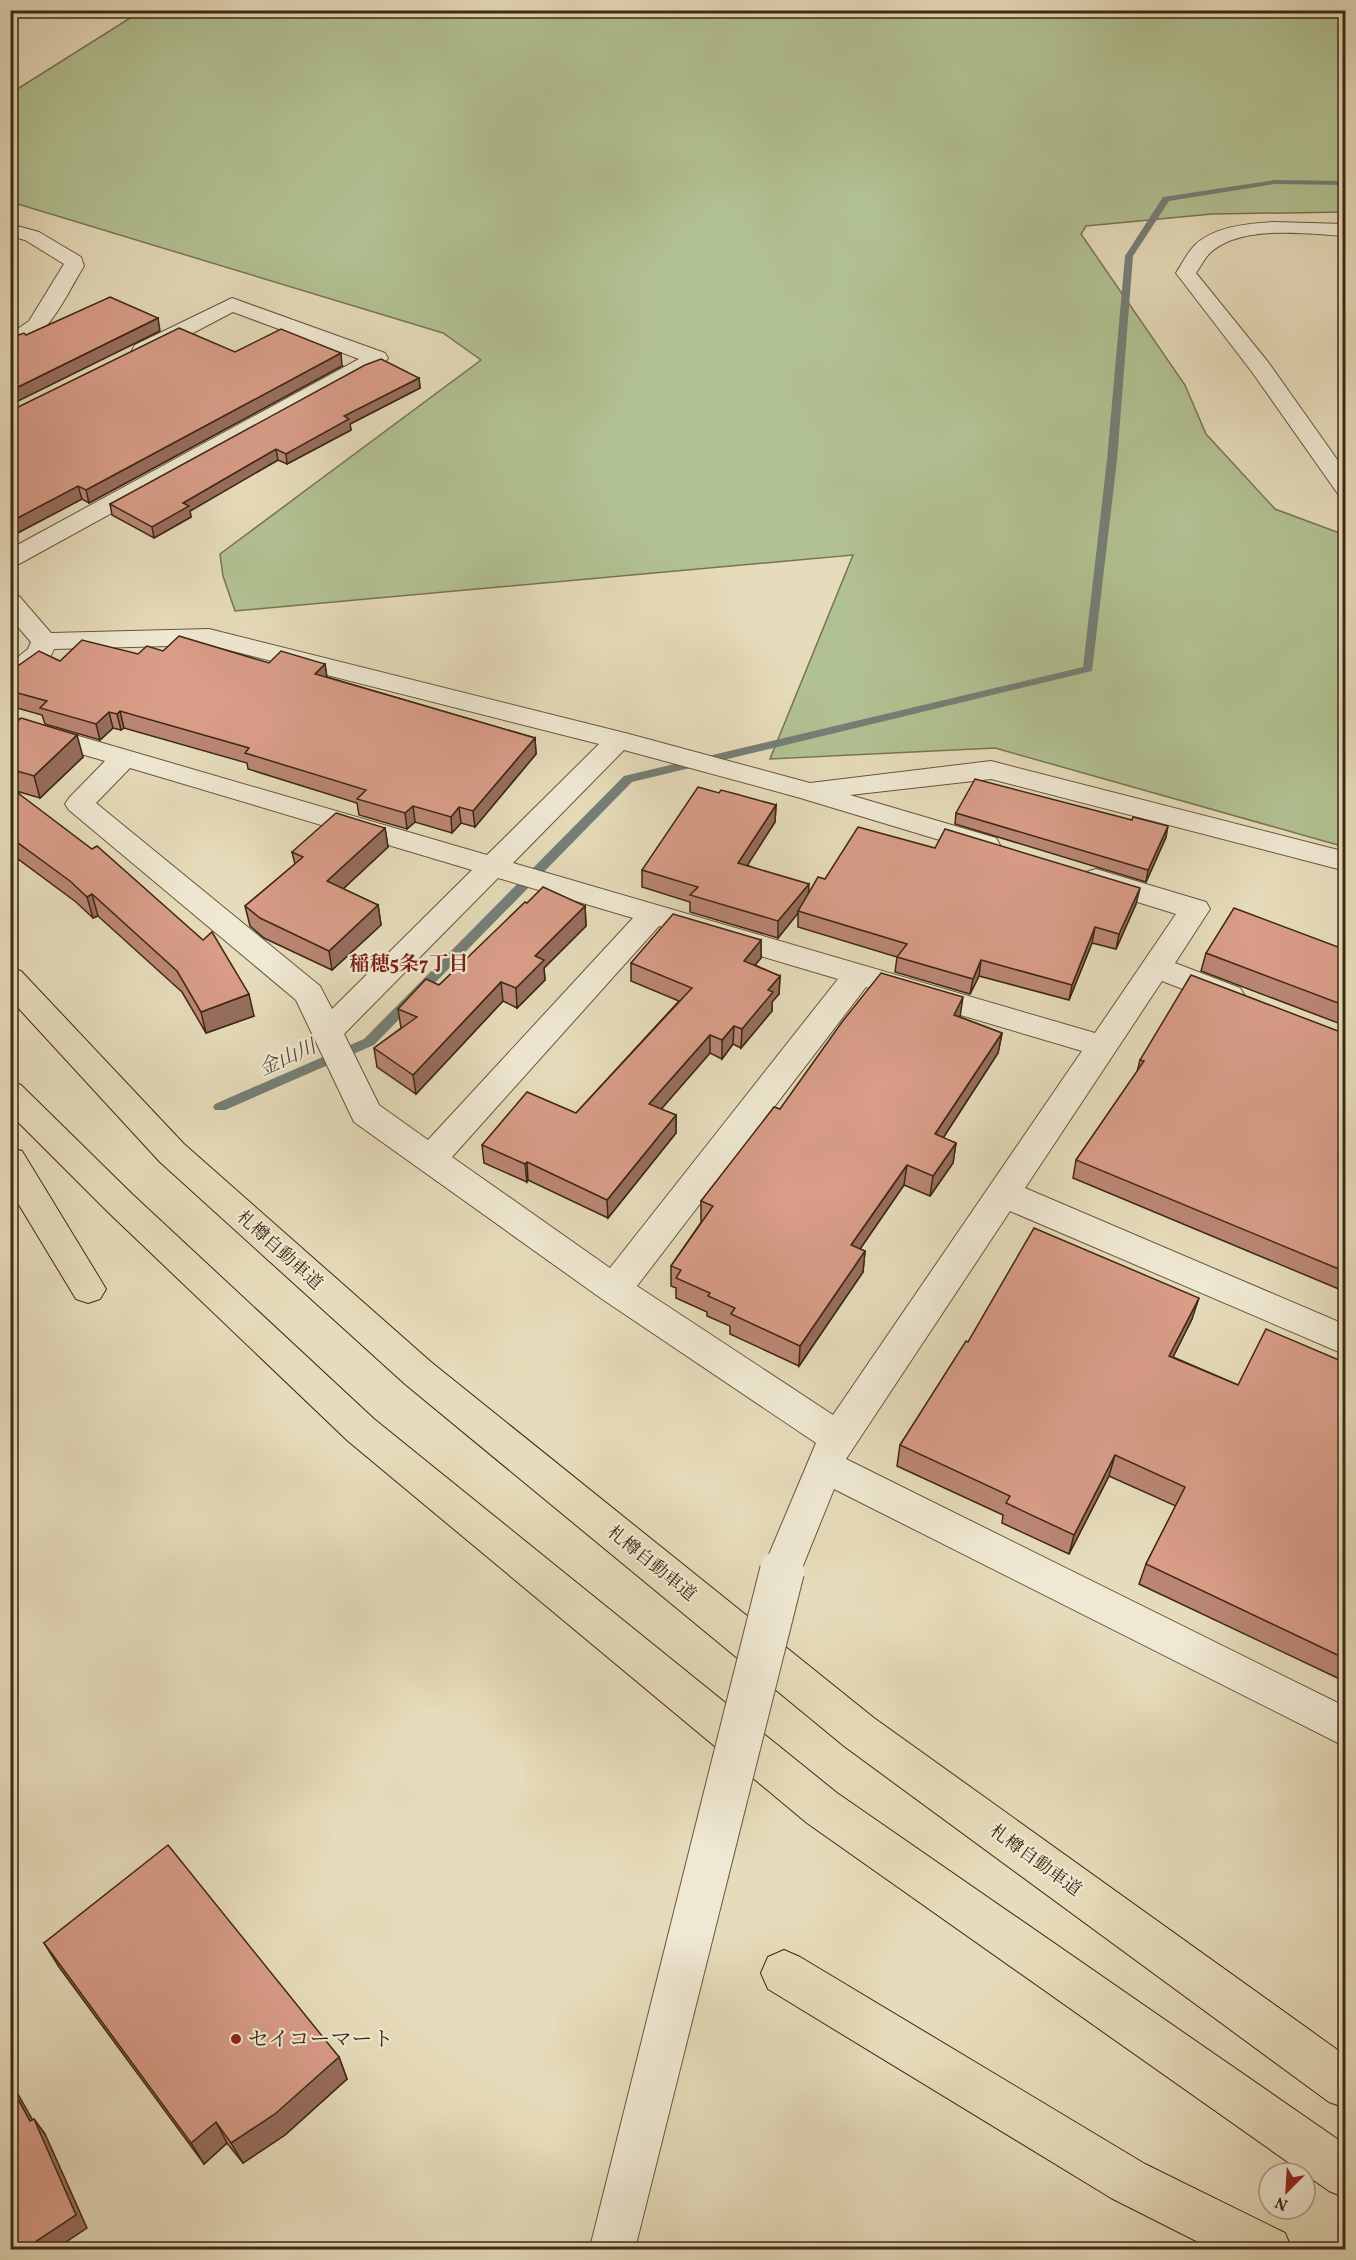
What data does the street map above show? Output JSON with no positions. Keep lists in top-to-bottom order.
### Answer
{
  "streets": {
    "highway": ["札樽自動車道"]
  },
  "districts": ["稲穂5条7丁目"],
  "water": ["金山川"],
  "places": ["セイコーマート"],
  "north": "bottom left"
}
